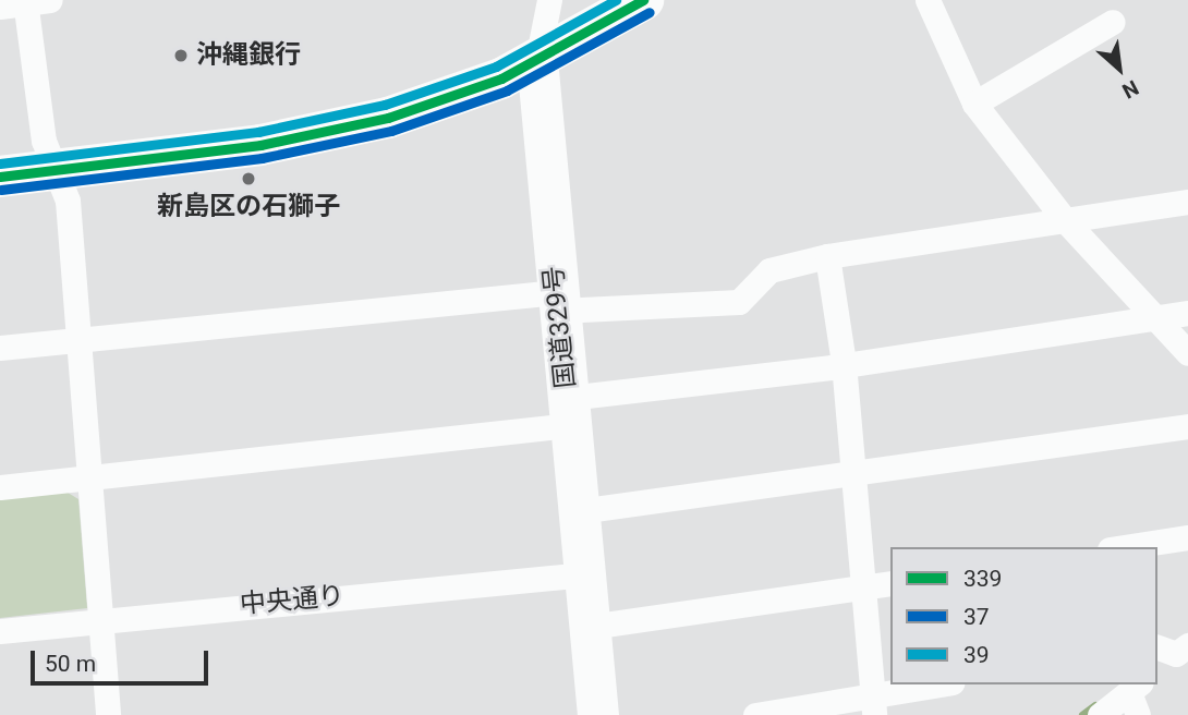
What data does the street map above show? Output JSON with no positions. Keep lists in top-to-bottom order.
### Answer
{
  "streets": {
    "highway": ["国道329号"],
    "street": ["中央通り"]
  },
  "crossings": [
    ["国道329号", "中央通り"]
  ],
  "places": ["沖縄銀行", "新島区の石獅子"],
  "lines": ["transit line 339", "transit line 39", "transit line 37"],
  "legend": ["339", "37", "39"],
  "scale_bar": "50 m",
  "north": "bottom right"
}
